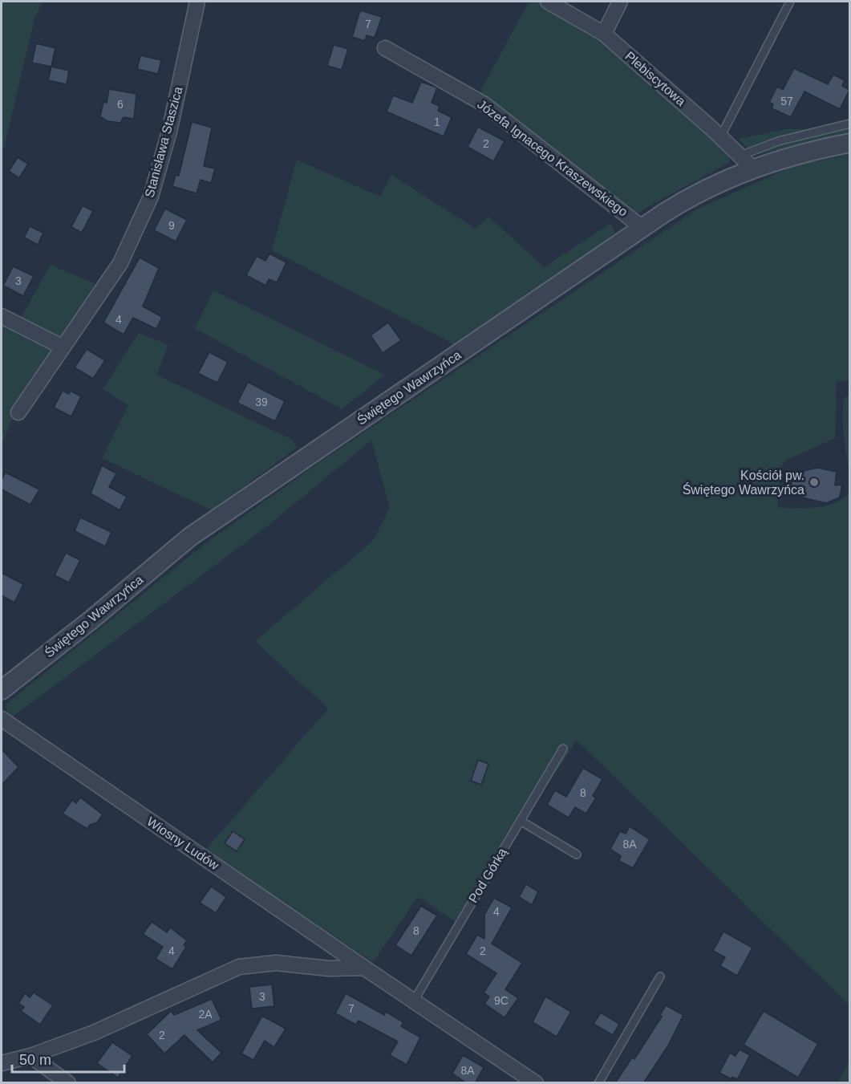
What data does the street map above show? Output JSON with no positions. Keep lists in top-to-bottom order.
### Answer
{
  "streets": {
    "street": [
      "Plebiscytowa",
      "Stanisława Staszica",
      "Józefa Ignacego Kraszewskiego",
      "Świętego Wawrzyńca",
      "Wiosny Ludów"
    ],
    "lane": ["Pod Górką"]
  },
  "crossings": [
    ["Plebiscytowa", "Świętego Wawrzyńca"],
    ["Józefa Ignacego Kraszewskiego", "Świętego Wawrzyńca"],
    ["Wiosny Ludów", "Pod Górką"]
  ],
  "places": ["Kościół pw. Świętego Wawrzyńca"],
  "house_numbers": [
    "7",
    "57",
    "6",
    "1",
    "2",
    "9",
    "3",
    "4",
    "39",
    "8",
    "8A",
    "4",
    "8",
    "4",
    "2",
    "3",
    "9C",
    "7",
    "2A",
    "2",
    "8A"
  ],
  "scale_bar": "50 m"
}
